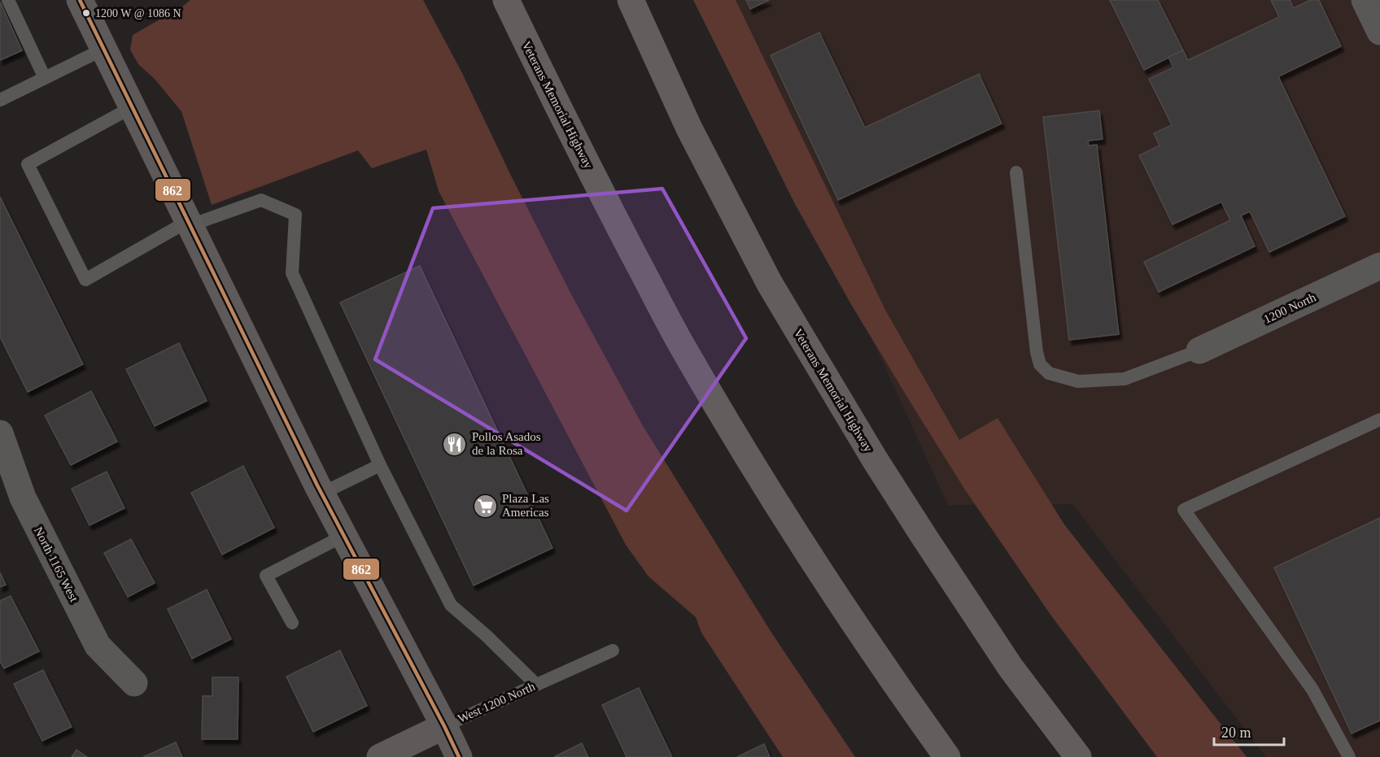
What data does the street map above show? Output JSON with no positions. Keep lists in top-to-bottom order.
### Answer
{
  "streets": {
    "highway": ["Veterans Memorial Highway"],
    "street": ["1200 North", "North 1165 West", "West 1200 North"]
  },
  "places": {
    "other": ["1200 W @ 1086 N"],
    "restaurant": ["Pollos Asados de la Rosa"],
    "supermarket": ["Plaza Las Americas"]
  },
  "lines": ["transit line 862"],
  "scale_bar": "20 m"
}
